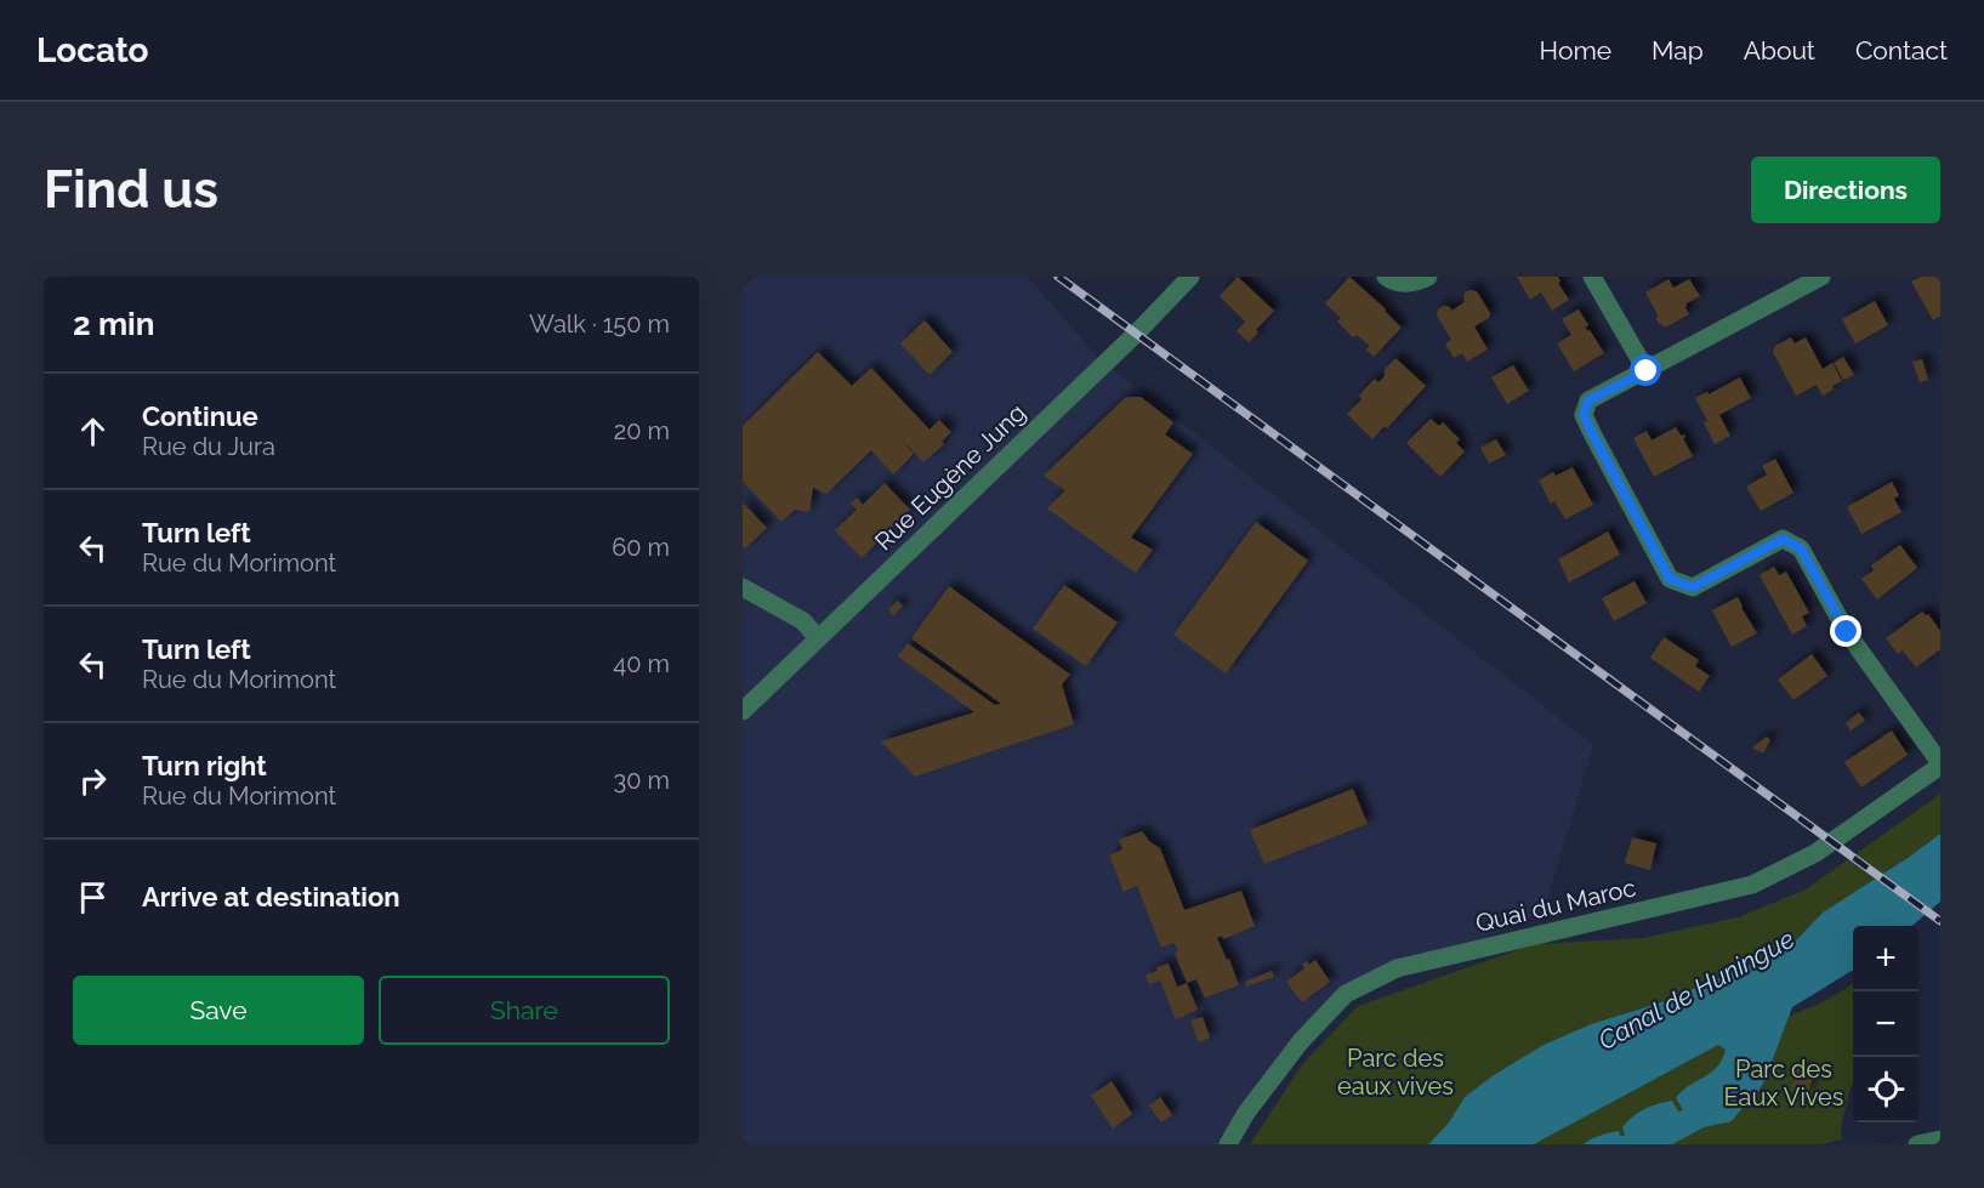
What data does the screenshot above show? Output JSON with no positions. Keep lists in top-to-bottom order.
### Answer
{
  "streets": {
    "street": ["Rue Eugène Jung", "Quai du Maroc"]
  },
  "water": ["Canal de Huningue"],
  "parks": ["Parc des eaux vives", "Parc des Eaux Vives"],
  "page": {
    "header": "Locato",
    "nav": [
      "Home",
      "Map",
      "About",
      "Contact"
    ],
    "buttons": [
      "Directions",
      ["Save", "Share"]
    ],
    "title": "Find us",
    "heading": ["2 min", "Walk · 150 m"],
    "list": [
      ["Continue", "Rue du Jura", "20 m"],
      ["Turn left", "Rue du Morimont", "60 m"],
      ["Turn left", "Rue du Morimont", "40 m"],
      ["Turn right", "Rue du Morimont", "30 m"],
      "Arrive at destination"
    ],
    "map_buttons": ["+", "−"]
  }
}
